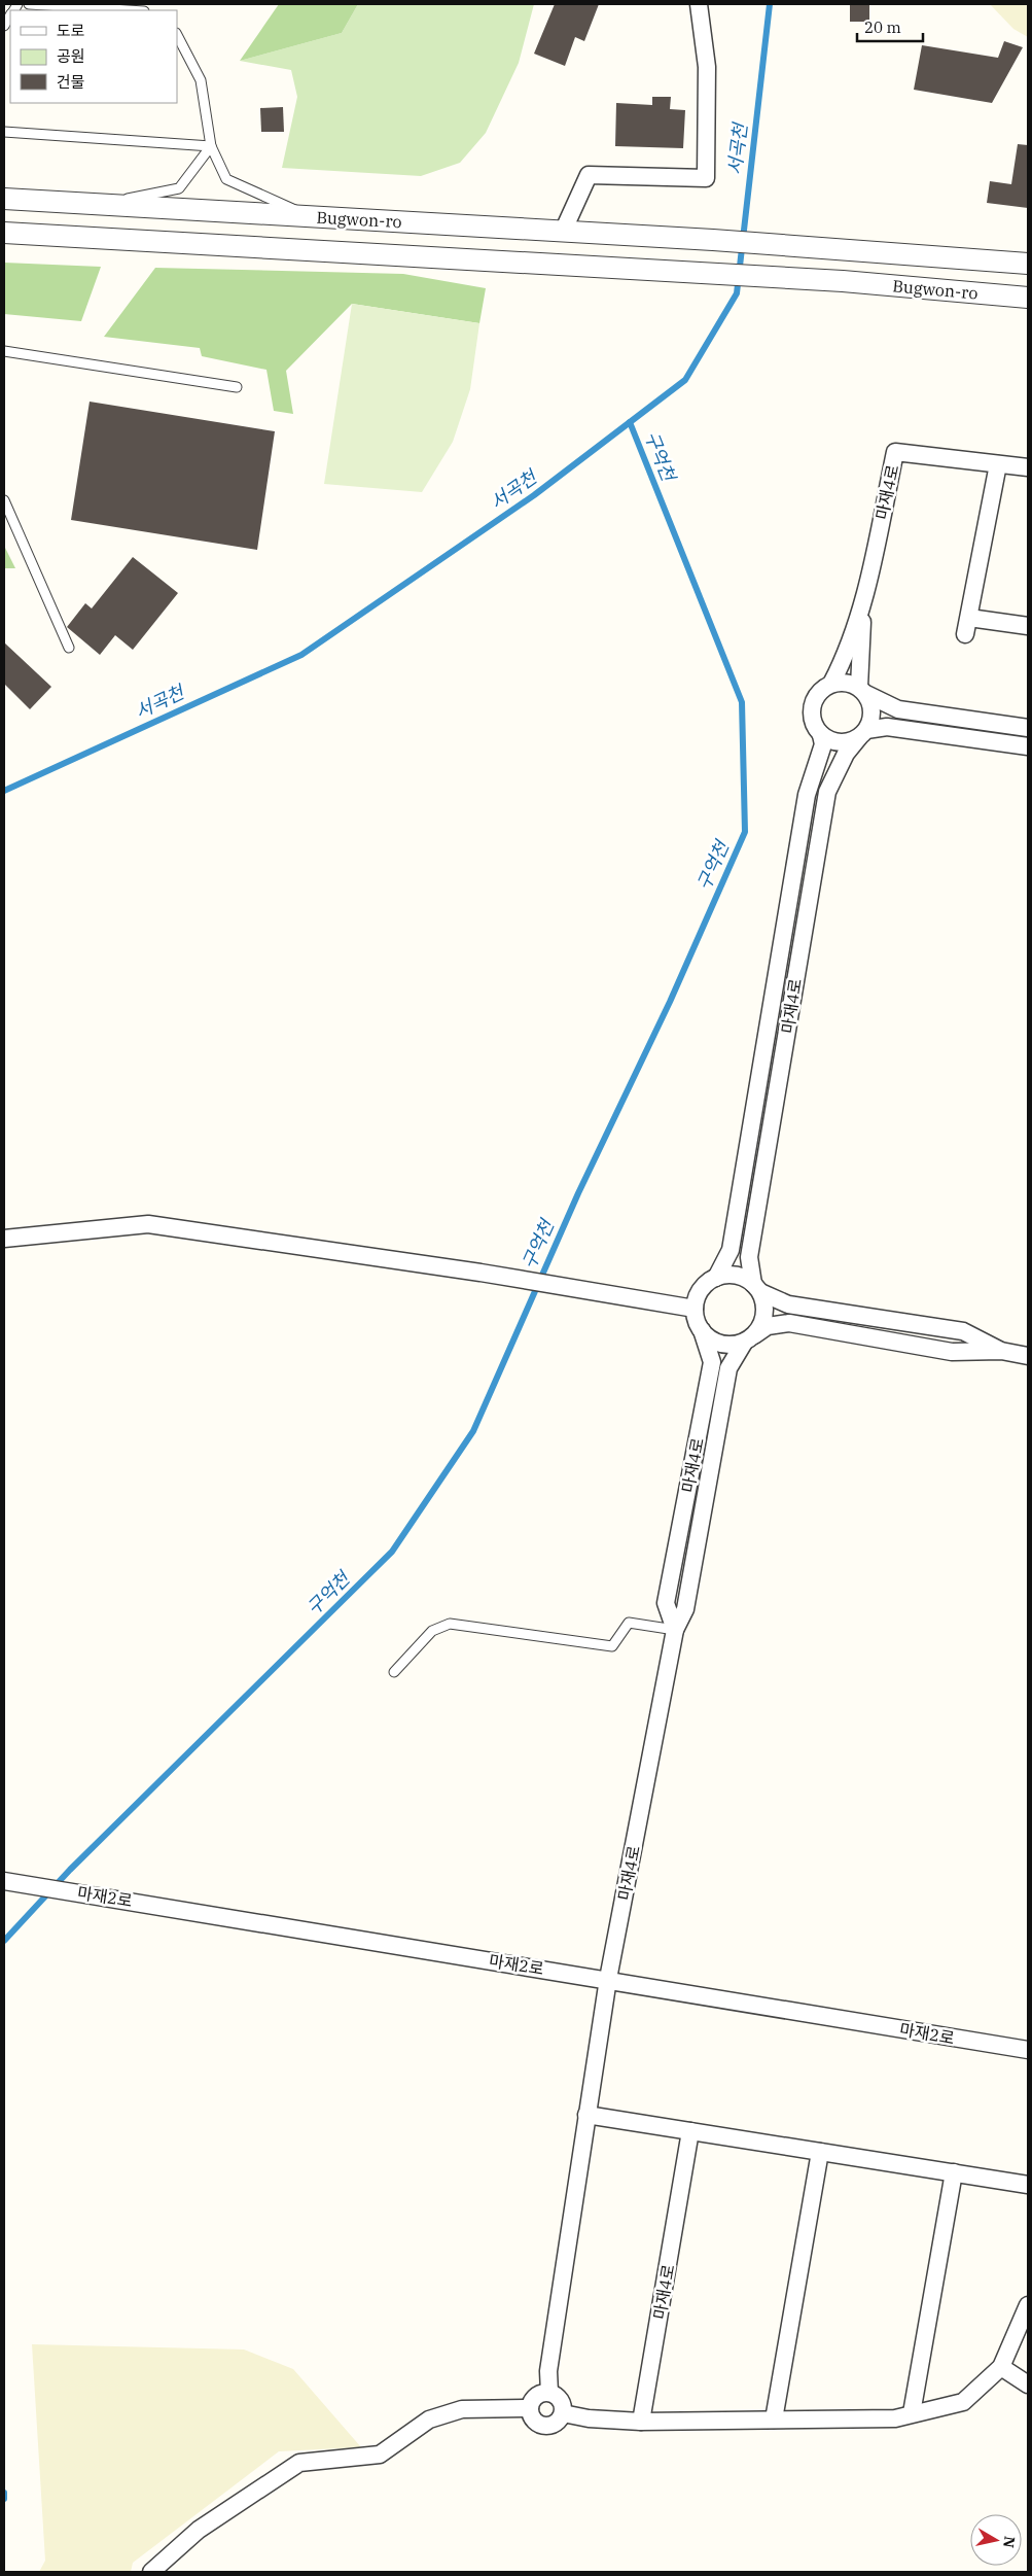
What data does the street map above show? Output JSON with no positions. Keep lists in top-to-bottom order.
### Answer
{
  "streets": {
    "street": ["Bugwon-ro", "마재4로", "마재2로"]
  },
  "crossings": [
    ["마재4로", "마재2로"]
  ],
  "water": ["서곡천", "구억천"],
  "legend": ["도로", "공원", "건물"],
  "scale_bar": "20 m",
  "north": "right"
}
